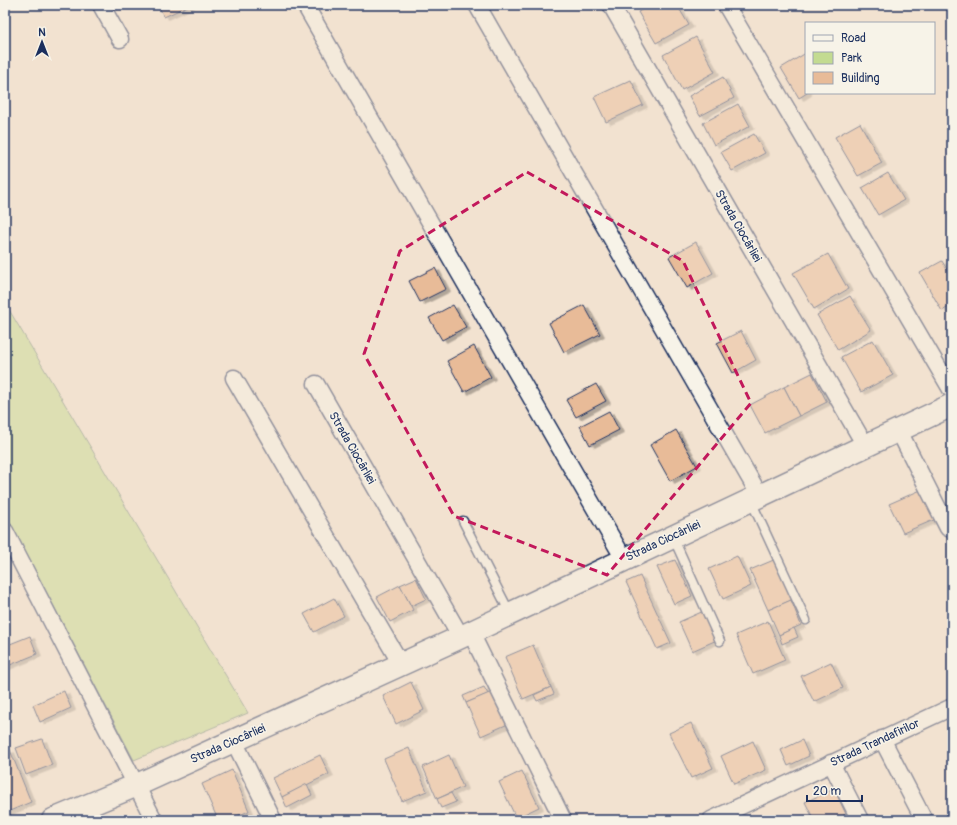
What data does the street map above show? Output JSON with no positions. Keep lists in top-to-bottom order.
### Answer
{
  "streets": {
    "street": ["Strada Ciocârliei", "Strada Trandafirilor"]
  },
  "legend": ["Road", "Park", "Building"],
  "scale_bar": "20 m",
  "north": "top"
}
